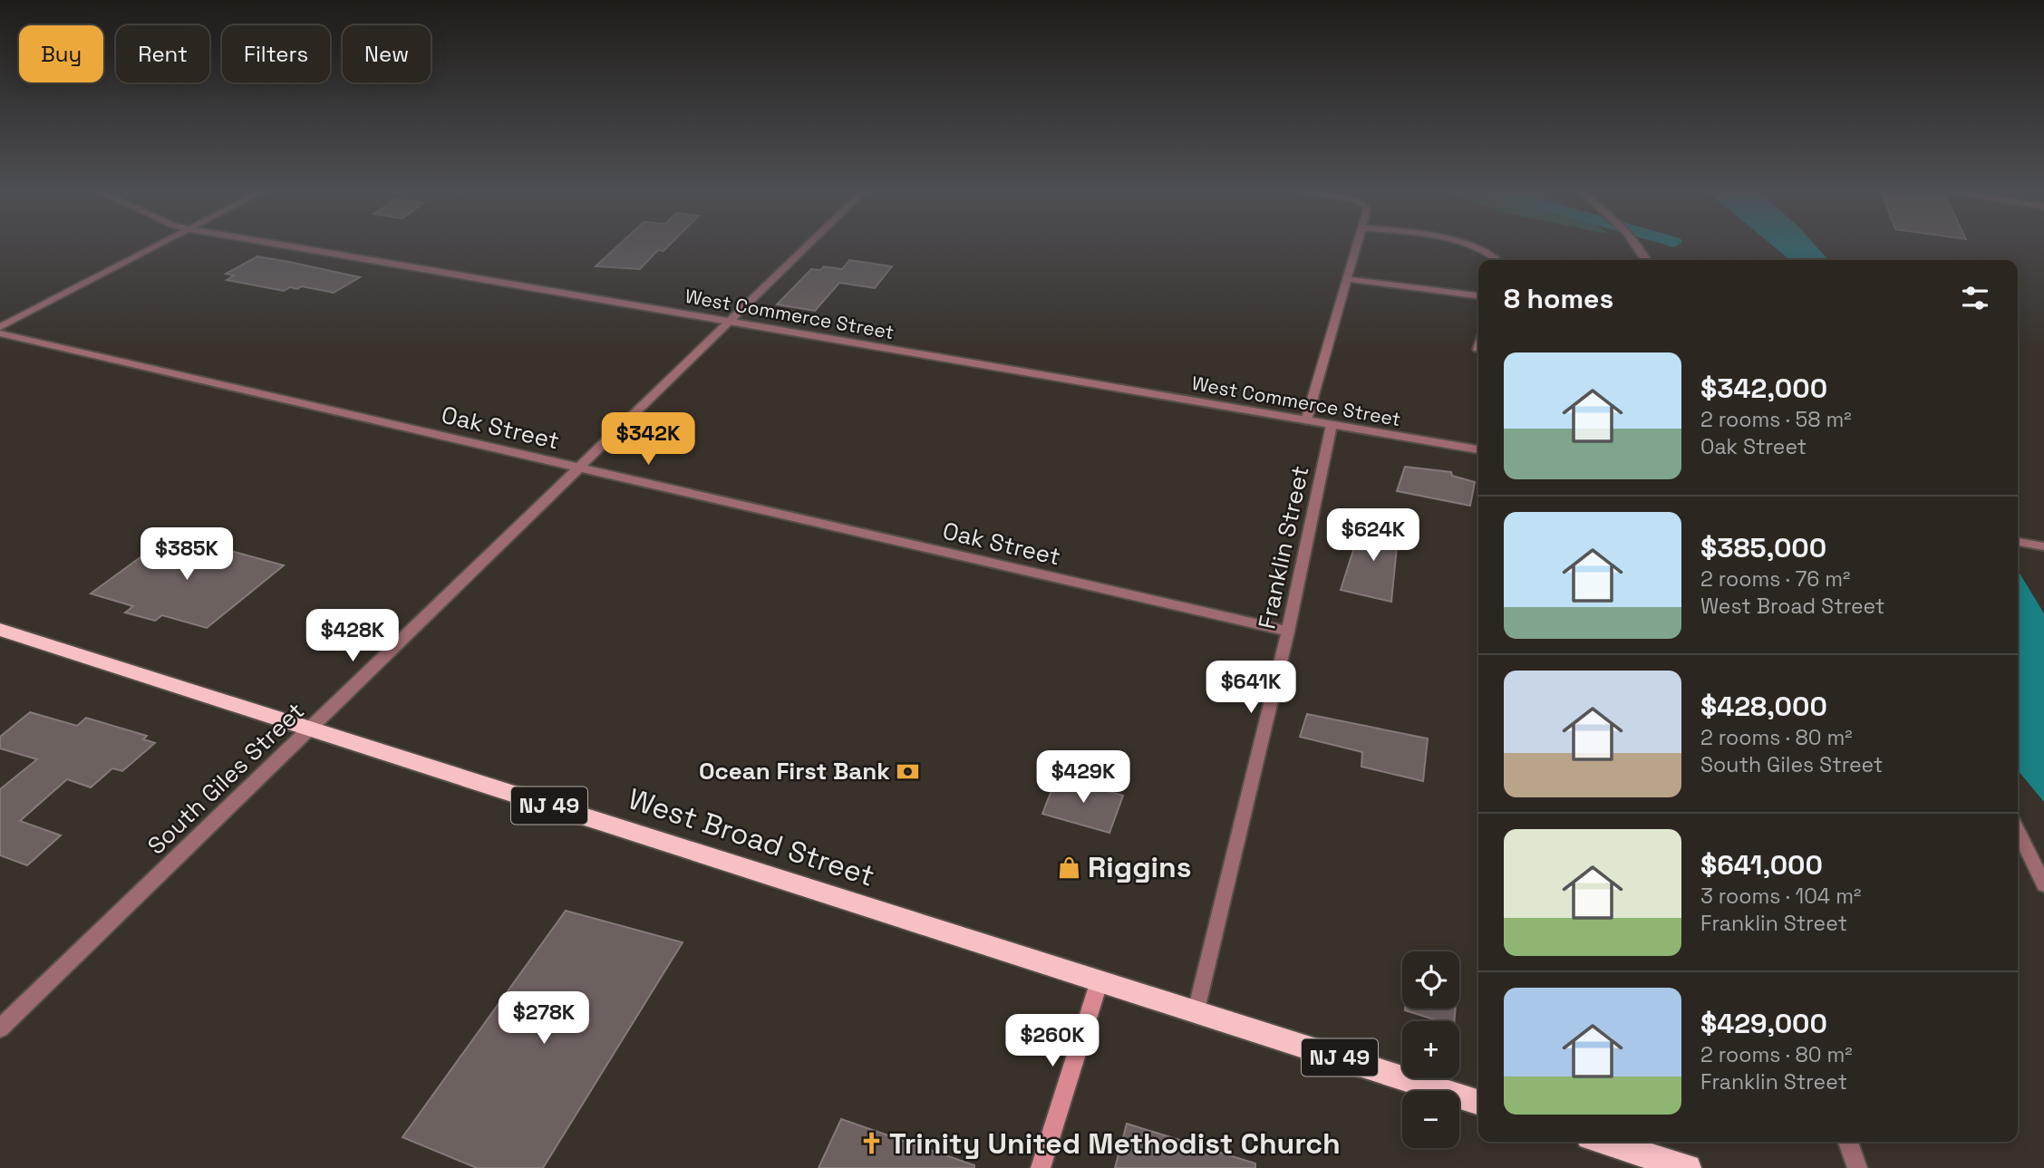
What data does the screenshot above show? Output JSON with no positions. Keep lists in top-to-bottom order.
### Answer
{
  "streets": {
    "highway": ["NJ 49", "West Broad Street"],
    "street": [
      "West Commerce Street",
      "Oak Street",
      "Franklin Street",
      "South Giles Street"
    ]
  },
  "crossings": [
    ["West Commerce Street", "Franklin Street"],
    ["West Commerce Street", "South Giles Street"],
    ["Oak Street", "Franklin Street"],
    ["Oak Street", "South Giles Street"],
    ["Franklin Street", "West Broad Street"],
    ["South Giles Street", "West Broad Street"]
  ],
  "places": {
    "bank": ["Ocean First Bank"],
    "shop": ["Riggins"],
    "church": ["Trinity United Methodist Church"]
  },
  "page": {
    "chip": [
      "Buy",
      "Rent",
      "Filters",
      "New"
    ],
    "heading": "8 homes",
    "list": [
      {
        "name": "$342,000",
        "note": "2 rooms · 58 m² · Oak Street"
      },
      {
        "name": "$385,000",
        "note": "2 rooms · 76 m² · West Broad Street"
      },
      {
        "name": "$428,000",
        "note": "2 rooms · 80 m² · South Giles Street"
      },
      {
        "name": "$641,000",
        "note": "3 rooms · 104 m² · Franklin Street"
      },
      {
        "name": "$429,000",
        "note": "2 rooms · 80 m² · Franklin Street"
      }
    ],
    "price": [
      "$342K",
      "$624K",
      "$385K",
      "$428K",
      "$641K",
      "$429K",
      "$278K",
      "$260K"
    ],
    "map_buttons": ["+", "−"]
  }
}
